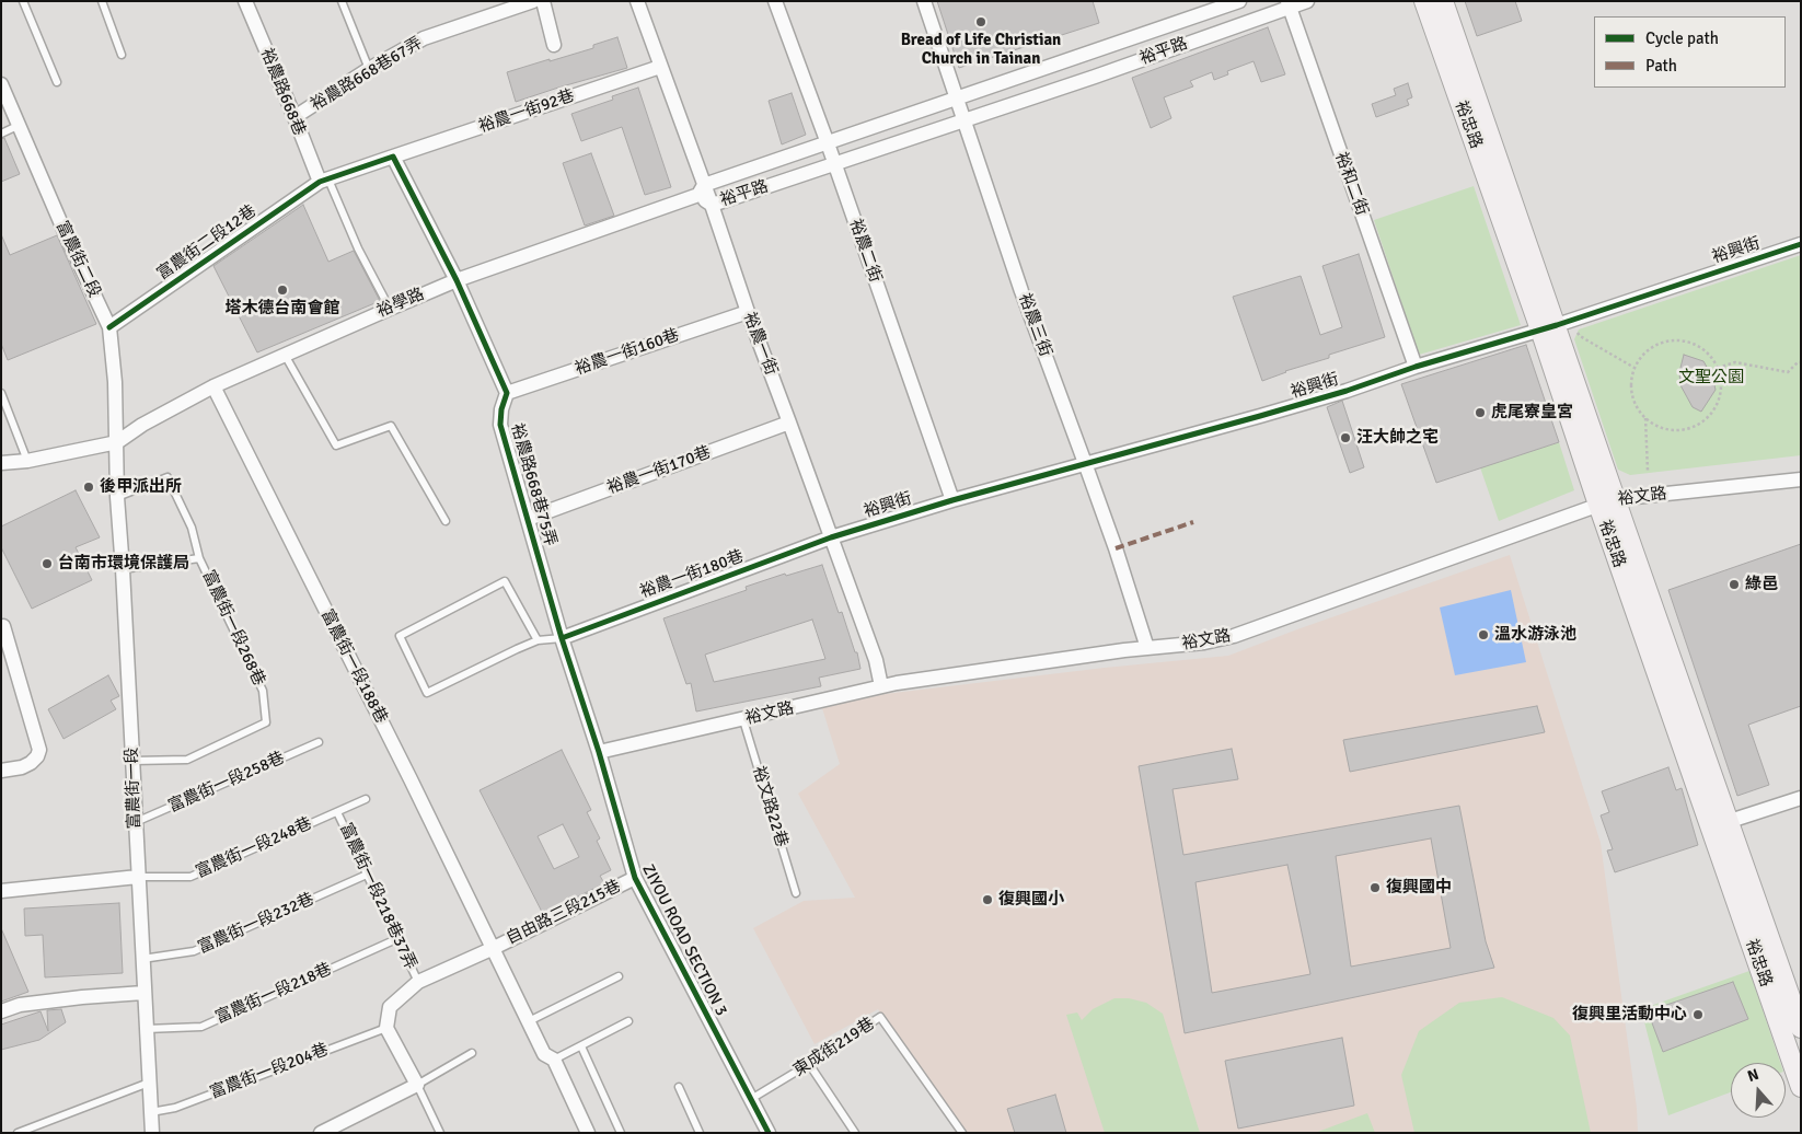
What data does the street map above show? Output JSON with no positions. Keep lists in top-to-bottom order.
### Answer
{
  "streets": {
    "street": [
      "裕平路",
      "裕農路668巷67弄",
      "裕農路668巷",
      "裕農一街92巷",
      "裕忠路",
      "裕和二街",
      "富農街二段12巷",
      "裕農二街",
      "裕興街",
      "富農街二段",
      "裕學路",
      "裕農三街",
      "裕農一街",
      "裕農一街160巷",
      "裕農一街170巷",
      "裕農路668巷75弄",
      "裕文路",
      "裕農一街180巷",
      "富農街一段188巷",
      "富農街一段",
      "自由路三段215巷",
      "ZIYOU ROAD SECTION 3"
    ],
    "lane": [
      "富農街一段268巷",
      "富農街一段258巷",
      "裕文路22巷",
      "富農街一段248巷",
      "富農街一段218巷37弄",
      "富農街一段232巷",
      "富農街一段218巷",
      "東成街219巷",
      "富農街一段204巷"
    ]
  },
  "crossings": [
    ["裕平路", "裕和二街"],
    ["裕平路", "裕農二街"],
    ["裕平路", "裕學路"],
    ["裕平路", "裕農三街"],
    ["裕平路", "裕農一街"],
    ["裕農路668巷67弄", "裕農路668巷"],
    ["裕農路668巷", "富農街二段12巷"],
    ["裕忠路", "裕興街"],
    ["裕忠路", "裕文路"],
    ["裕和二街", "裕興街"],
    ["富農街二段12巷", "富農街二段"],
    ["裕農二街", "裕興街"],
    ["裕興街", "裕農三街"],
    ["裕興街", "裕農一街"],
    ["裕興街", "裕農一街180巷"],
    ["富農街二段", "裕學路"],
    ["富農街二段", "富農街一段"],
    ["裕學路", "富農街一段188巷"],
    ["裕學路", "富農街一段"],
    ["裕農三街", "裕文路"],
    ["裕農一街", "裕農一街160巷"],
    ["裕農一街", "裕農一街170巷"],
    ["裕農一街", "裕文路"],
    ["裕農一街", "裕農一街180巷"],
    ["裕農一街160巷", "裕農路668巷75弄"],
    ["裕農一街170巷", "裕農路668巷75弄"],
    ["裕農路668巷75弄", "裕文路"],
    ["裕農路668巷75弄", "裕農一街180巷"],
    ["裕農路668巷75弄", "ZIYOU ROAD SECTION 3"],
    ["裕文路", "裕文路22巷"],
    ["裕文路", "ZIYOU ROAD SECTION 3"],
    ["富農街一段268巷", "富農街一段"],
    ["富農街一段188巷", "自由路三段215巷"],
    ["富農街一段258巷", "富農街一段"],
    ["富農街一段", "富農街一段248巷"],
    ["富農街一段", "富農街一段232巷"],
    ["富農街一段", "富農街一段218巷"],
    ["富農街一段", "富農街一段204巷"],
    ["富農街一段248巷", "富農街一段218巷37弄"],
    ["富農街一段218巷37弄", "富農街一段232巷"],
    ["富農街一段218巷37弄", "富農街一段218巷"],
    ["自由路三段215巷", "ZIYOU ROAD SECTION 3"],
    ["ZIYOU ROAD SECTION 3", "東成街219巷"]
  ],
  "parks": ["文聖公園"],
  "places": [
    "Bread of Life Christian Church in Tainan",
    "塔木德台南會館",
    "虎尾寮皇宮",
    "汪大帥之宅",
    "後甲派出所",
    "台南市環境保護局",
    "綠邑",
    "溫水游泳池",
    "復興國中",
    "復興國小",
    "復興里活動中心"
  ],
  "legend": ["Cycle path", "Path"],
  "north": "top"
}
